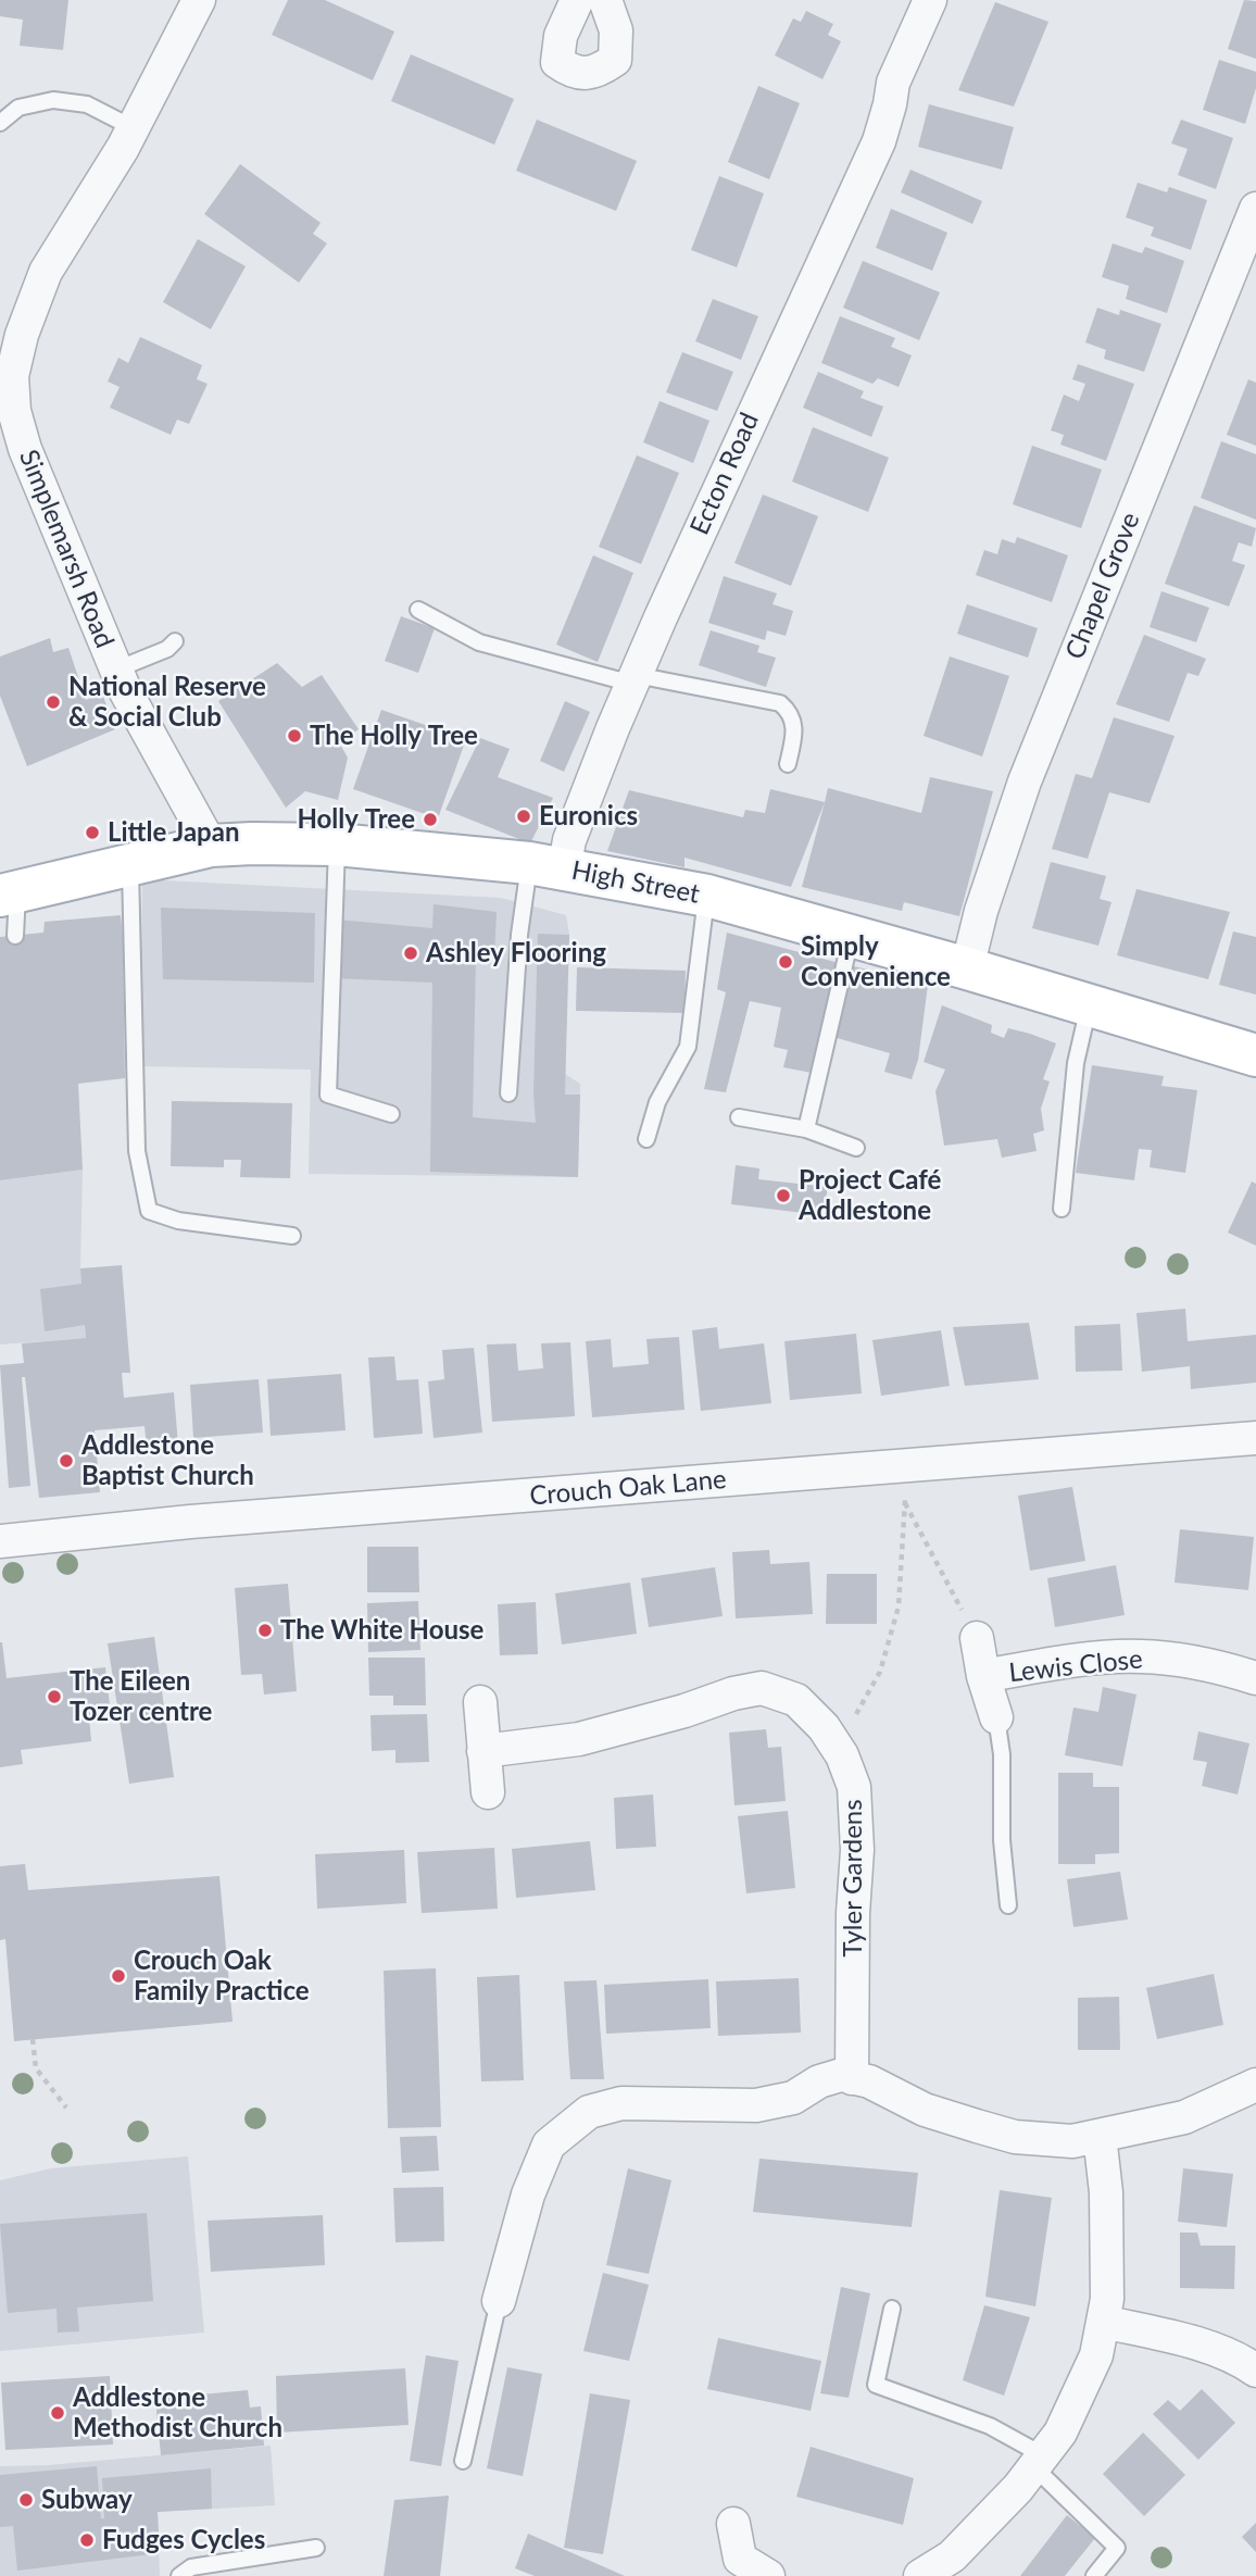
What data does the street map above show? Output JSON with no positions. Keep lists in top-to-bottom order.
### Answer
{
  "streets": {
    "main road": ["High Street"],
    "street": [
      "Ecton Road",
      "Simplemarsh Road",
      "Chapel Grove",
      "Crouch Oak Lane",
      "Lewis Close",
      "Tyler Gardens"
    ]
  },
  "crossings": [
    ["Ecton Road", "High Street"],
    ["Simplemarsh Road", "High Street"],
    ["Chapel Grove", "High Street"]
  ],
  "places": [
    "National Reserve & Social Club",
    "The Holly Tree",
    "Euronics",
    "Holly Tree",
    "Little Japan",
    "Ashley Flooring",
    "Simply Convenience",
    "Project Café Addlestone",
    "Addlestone Baptist Church",
    "The White House",
    "The Eileen Tozer centre",
    "Crouch Oak Family Practice",
    "Addlestone Methodist Church",
    "Subway",
    "Fudges Cycles"
  ]
}
